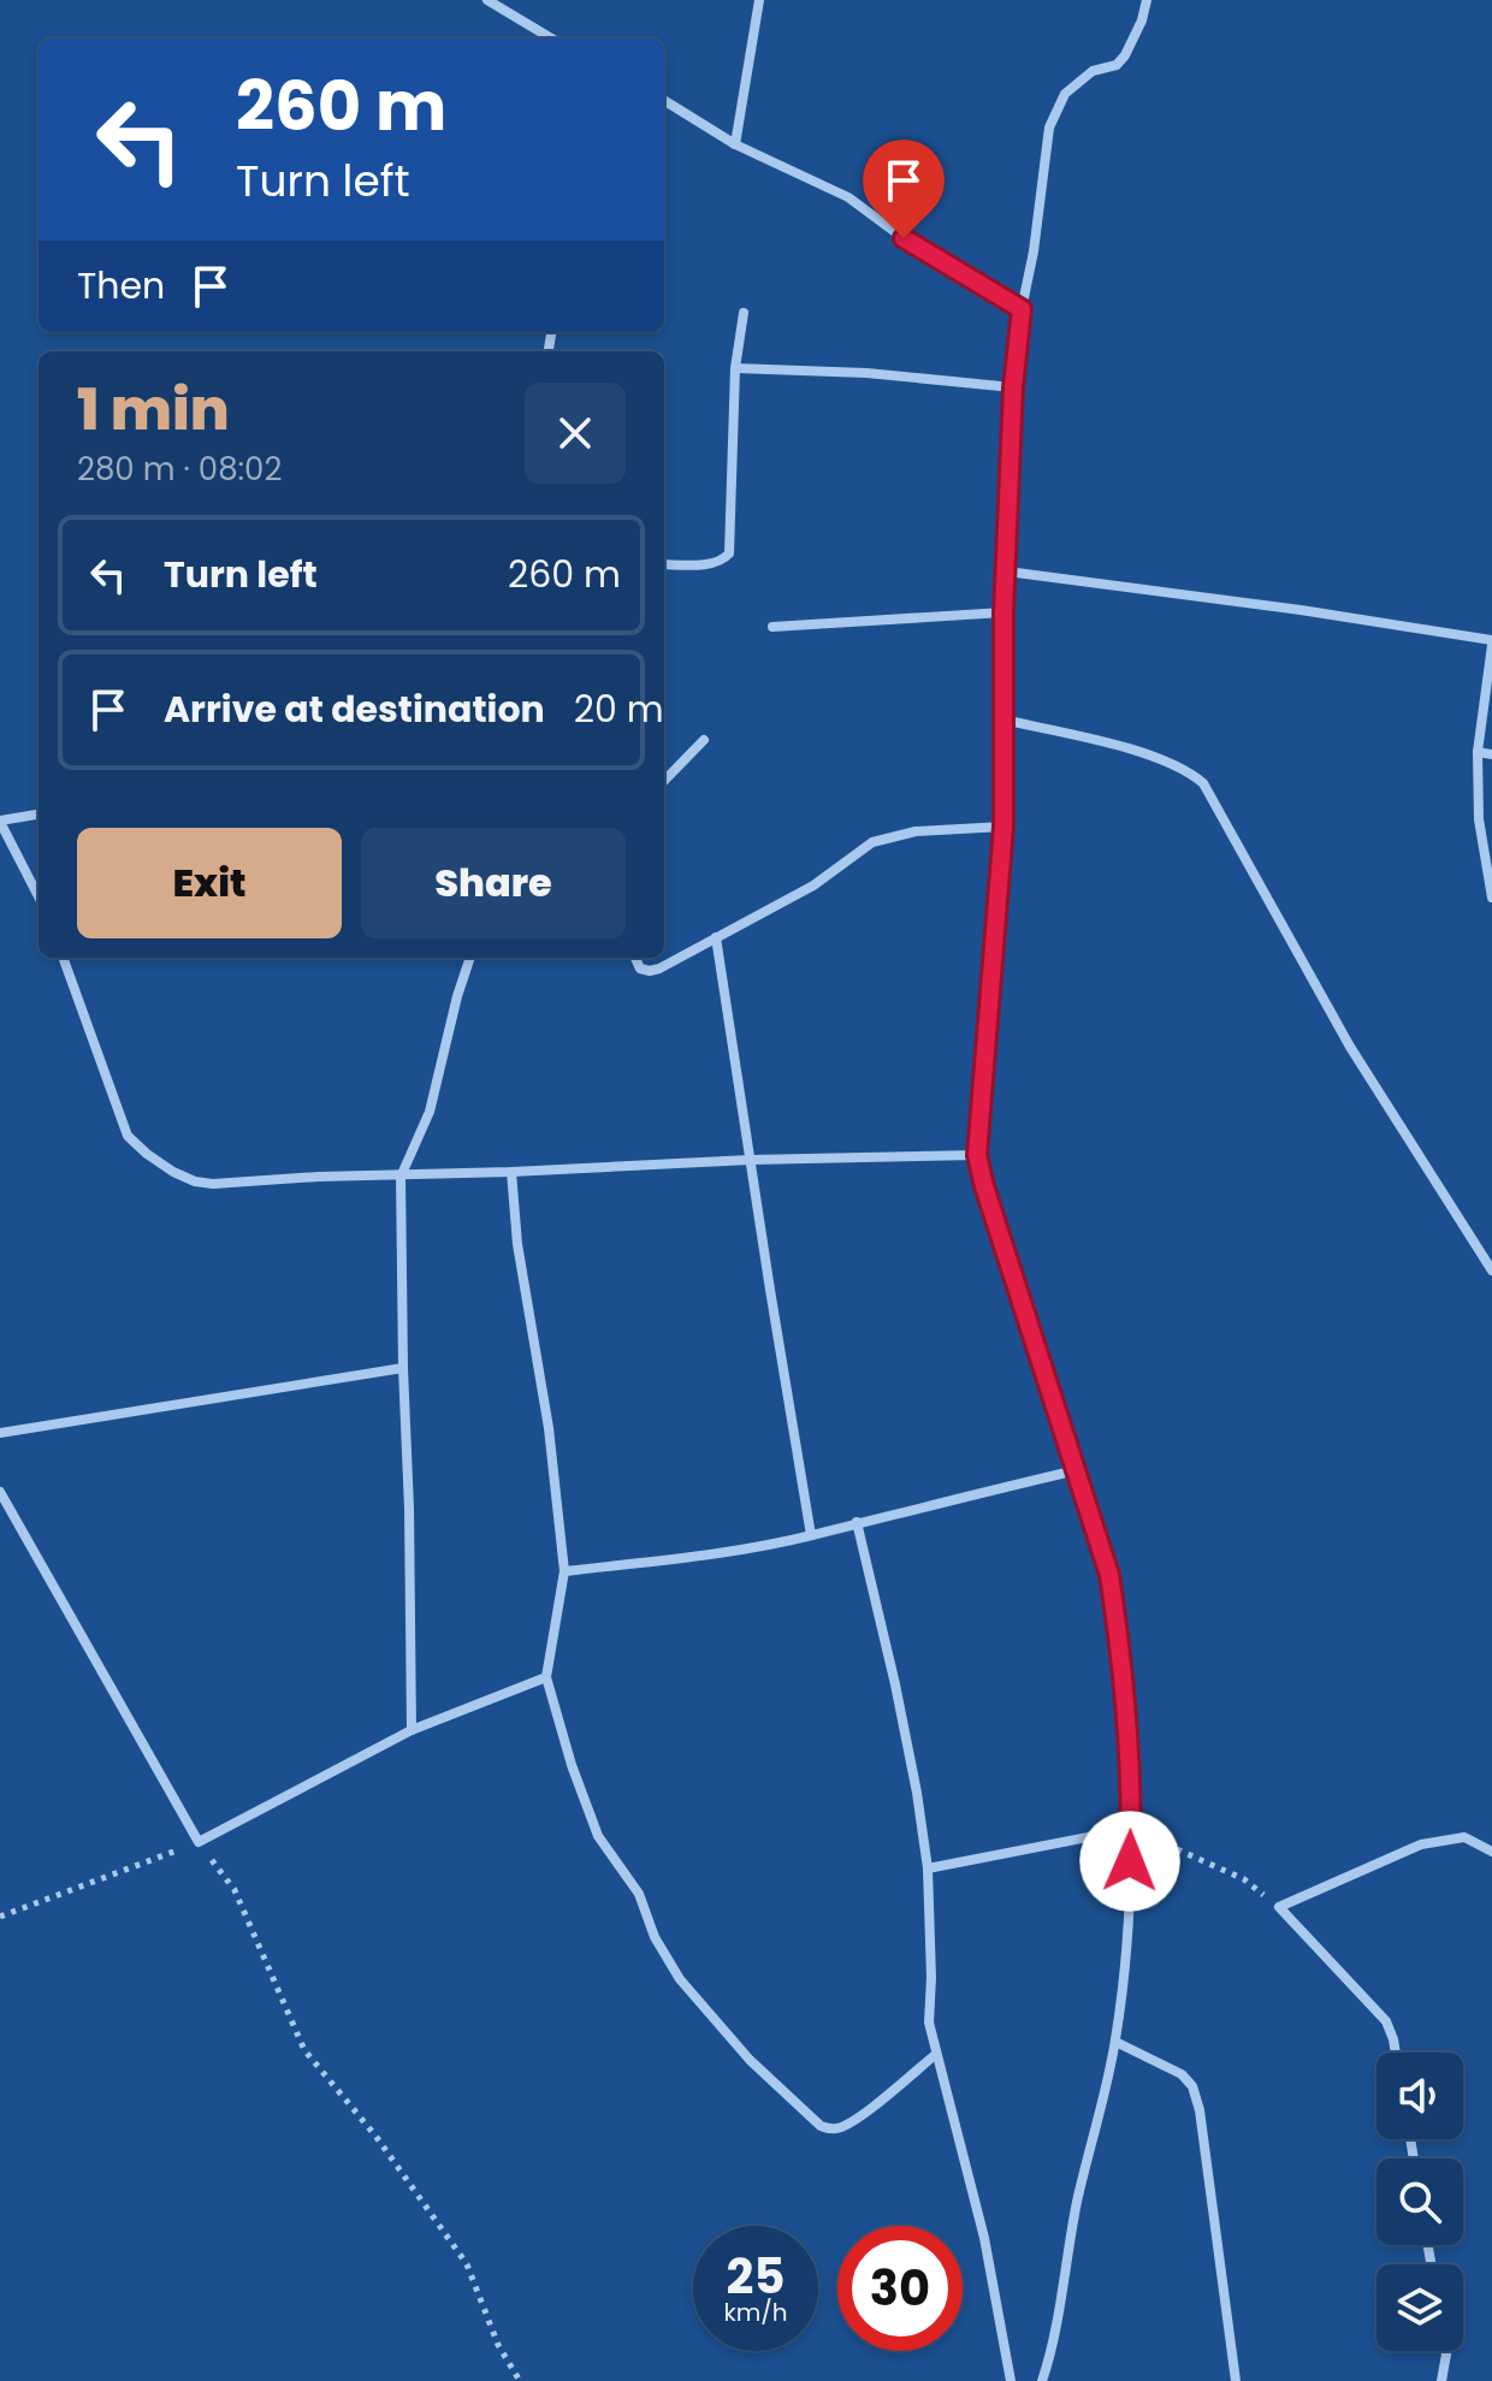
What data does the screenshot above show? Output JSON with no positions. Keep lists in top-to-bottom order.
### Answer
{
  "page": {
    "turn": ["260 m", "Turn left"],
    "then": "Then",
    "heading": ["1 min", "280 m · 08:02"],
    "list": [
      {
        "name": "Turn left",
        "value": "260 m"
      },
      {
        "name": "Arrive at destination",
        "value": "20 m"
      }
    ],
    "buttons": ["Exit", "Share"],
    "speed": "25 km/h",
    "limit": "30"
  }
}
